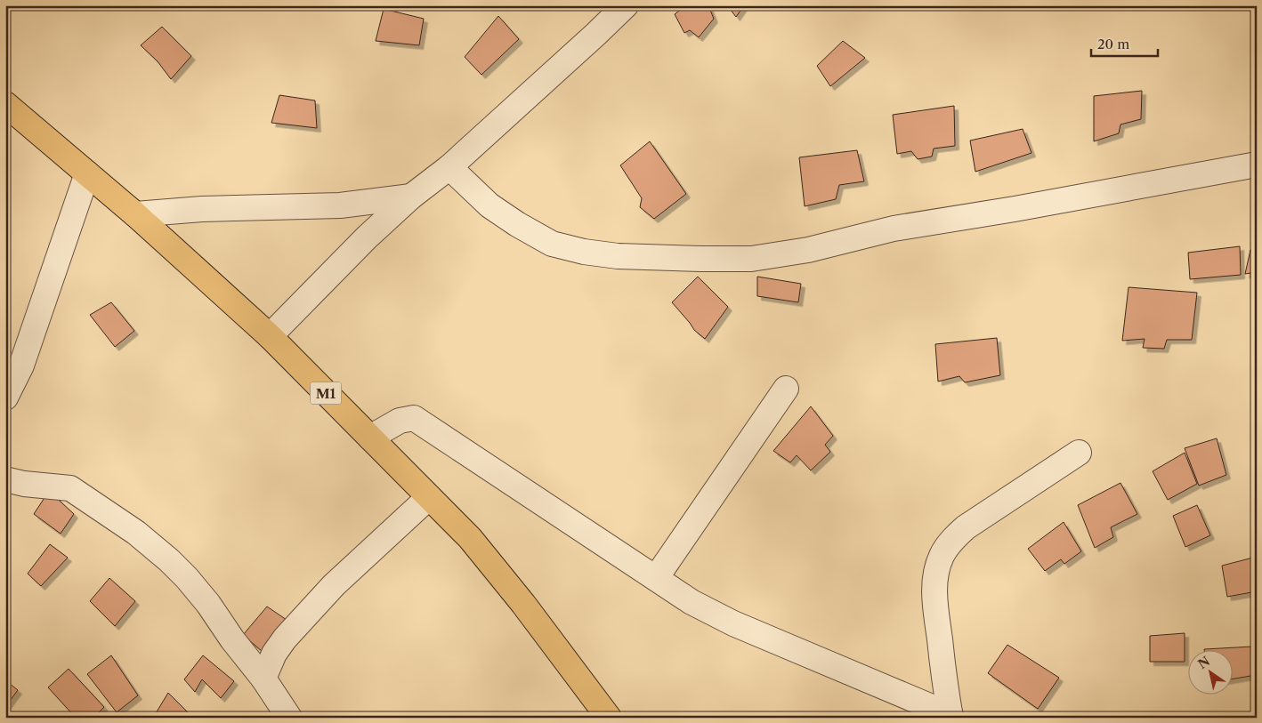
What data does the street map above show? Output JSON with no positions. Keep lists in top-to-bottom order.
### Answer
{
  "streets": {
    "main road": ["M1"]
  },
  "scale_bar": "20 m",
  "north": "top left"
}
